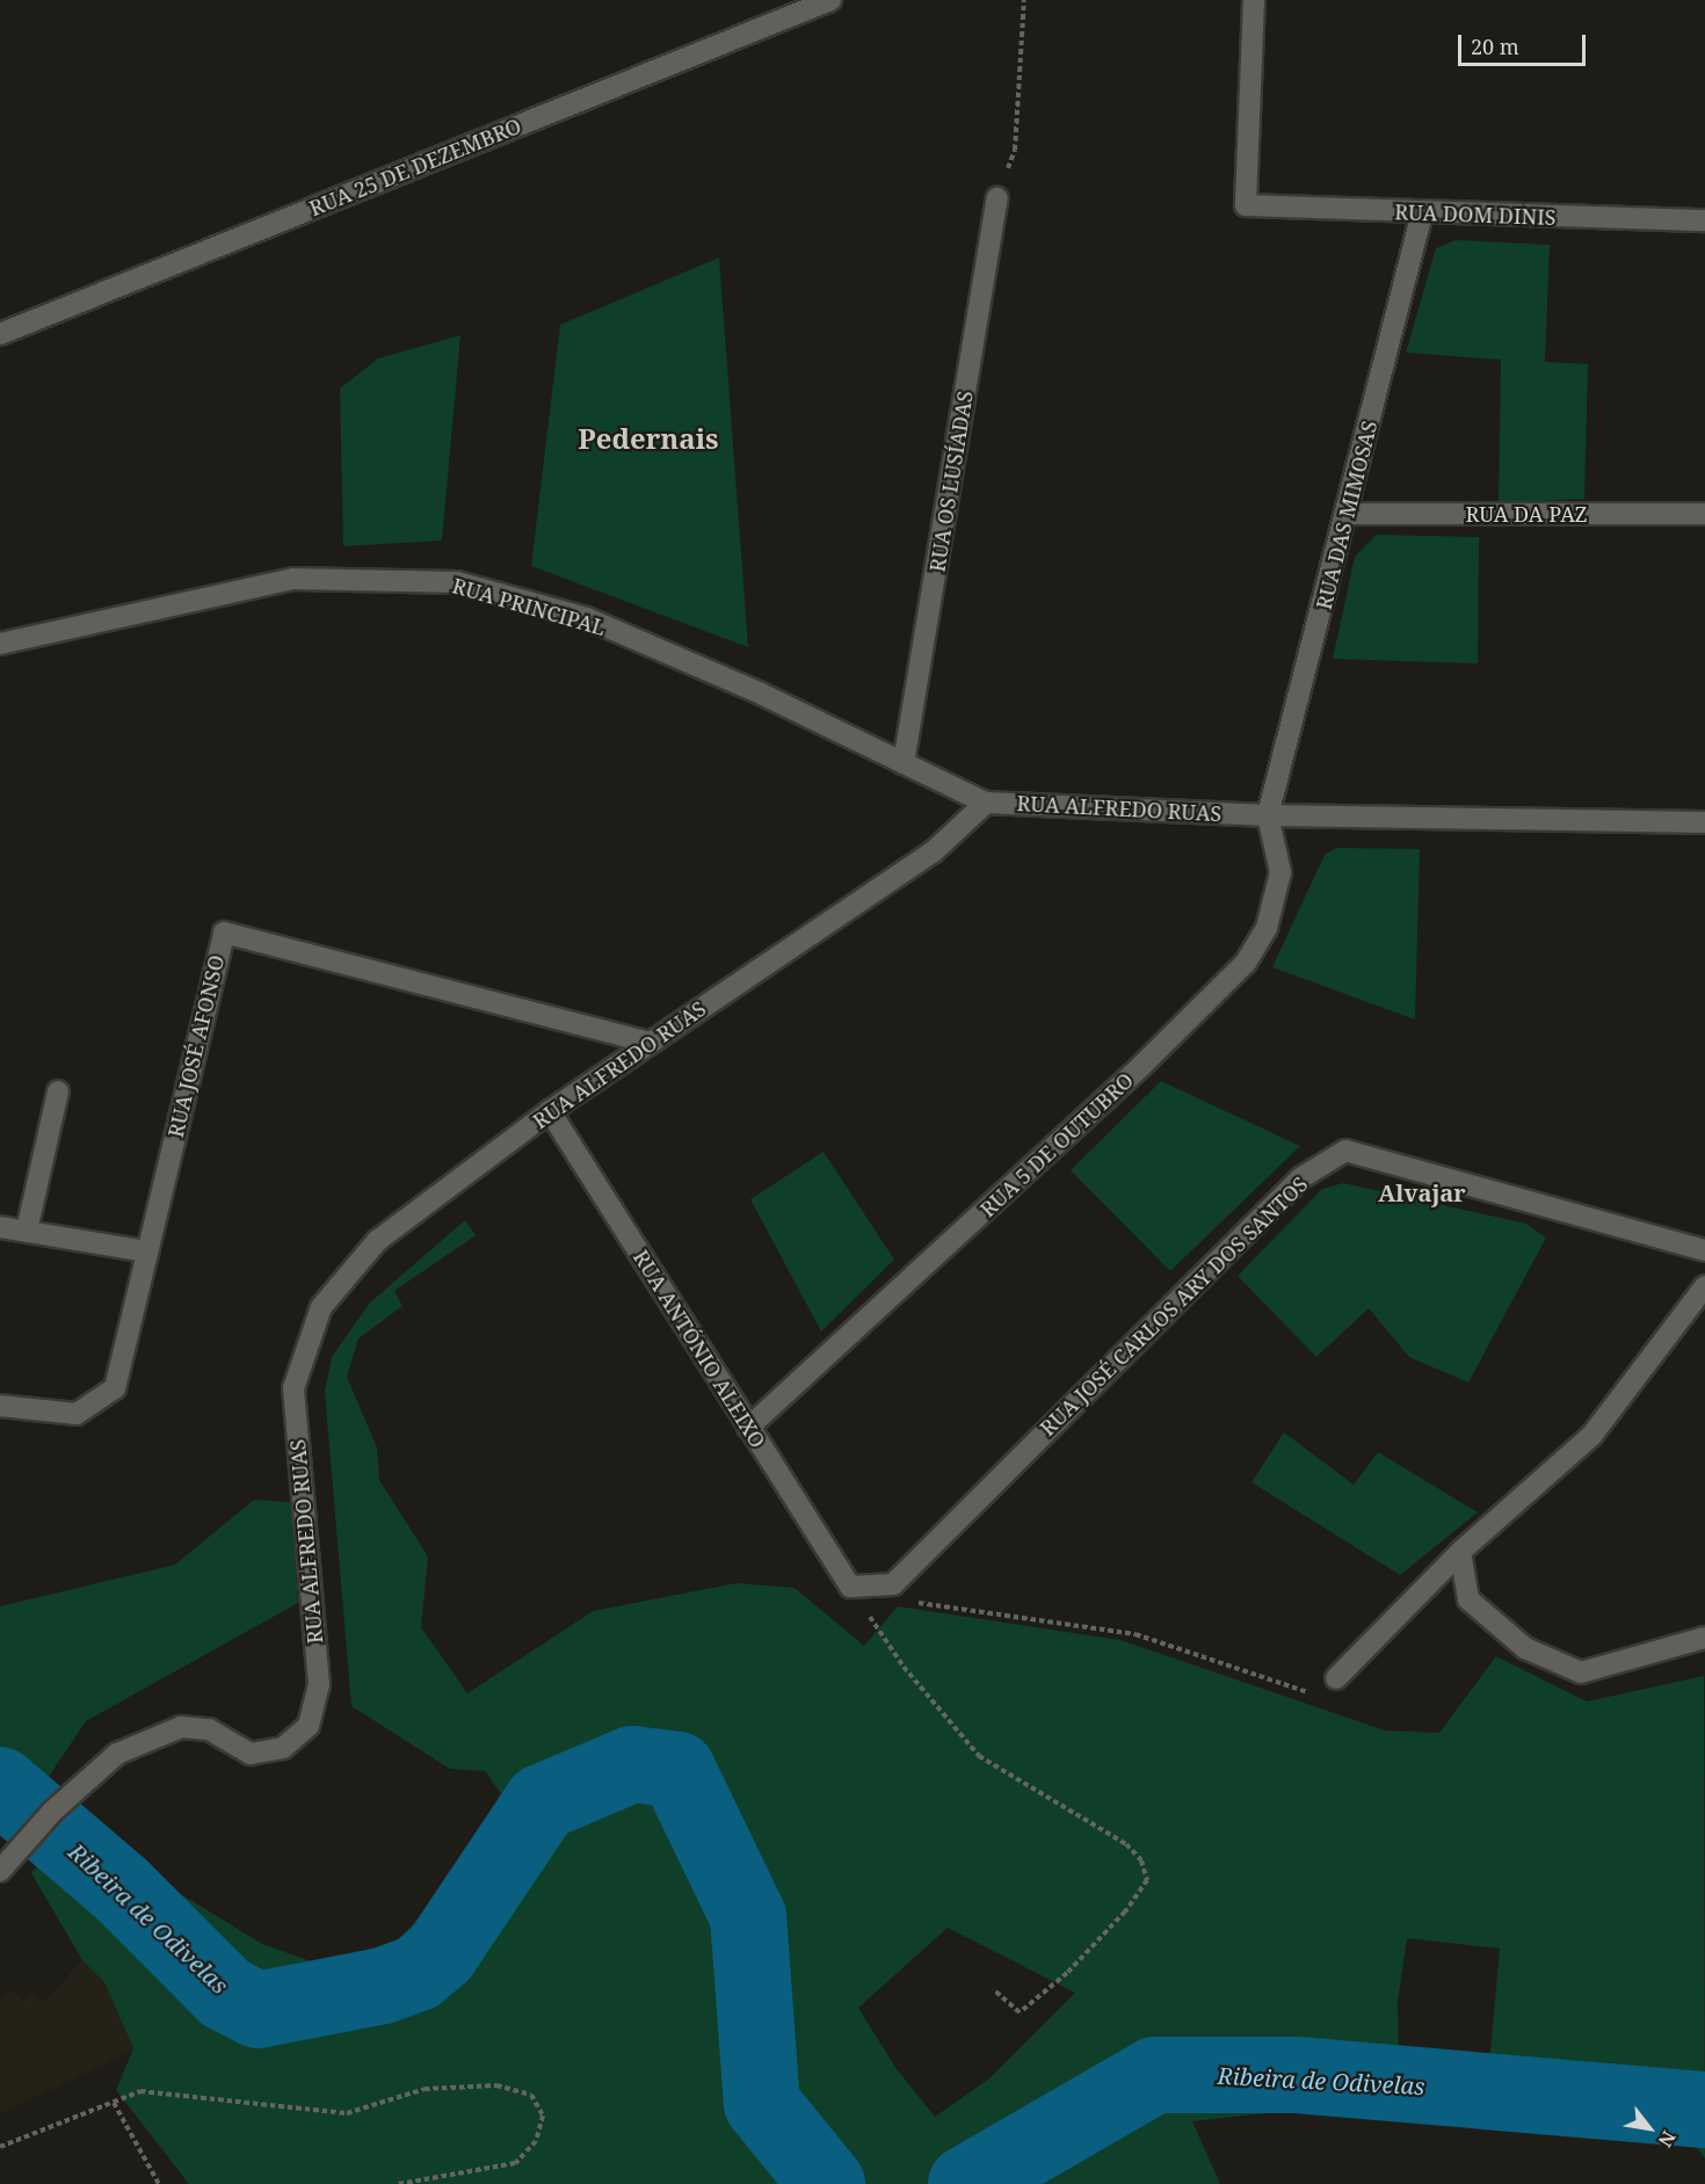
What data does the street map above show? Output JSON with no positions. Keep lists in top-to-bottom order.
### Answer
{
  "streets": {
    "street": [
      "RUA 25 DE DEZEMBRO",
      "RUA DOM DINIS",
      "RUA OS LUSÍADAS",
      "RUA DA PAZ",
      "RUA DAS MIMOSAS",
      "RUA PRINCIPAL",
      "RUA ALFREDO RUAS",
      "RUA JOSÉ AFONSO",
      "RUA 5 DE OUTUBRO",
      "RUA JOSÉ CARLOS ARY DOS SANTOS",
      "RUA ANTÓNIO ALEIXO"
    ]
  },
  "crossings": [
    ["RUA DOM DINIS", "RUA DAS MIMOSAS"],
    ["RUA OS LUSÍADAS", "RUA PRINCIPAL"],
    ["RUA DA PAZ", "RUA DAS MIMOSAS"],
    ["RUA DAS MIMOSAS", "RUA ALFREDO RUAS"],
    ["RUA DAS MIMOSAS", "RUA 5 DE OUTUBRO"],
    ["RUA PRINCIPAL", "RUA ALFREDO RUAS"],
    ["RUA ALFREDO RUAS", "RUA JOSÉ AFONSO"],
    ["RUA ALFREDO RUAS", "RUA 5 DE OUTUBRO"],
    ["RUA ALFREDO RUAS", "RUA ANTÓNIO ALEIXO"],
    ["RUA 5 DE OUTUBRO", "RUA ANTÓNIO ALEIXO"]
  ],
  "districts": ["Pedernais", "Alvajar"],
  "water": ["Ribeira de Odivelas"],
  "scale_bar": "20 m",
  "north": "bottom right"
}
